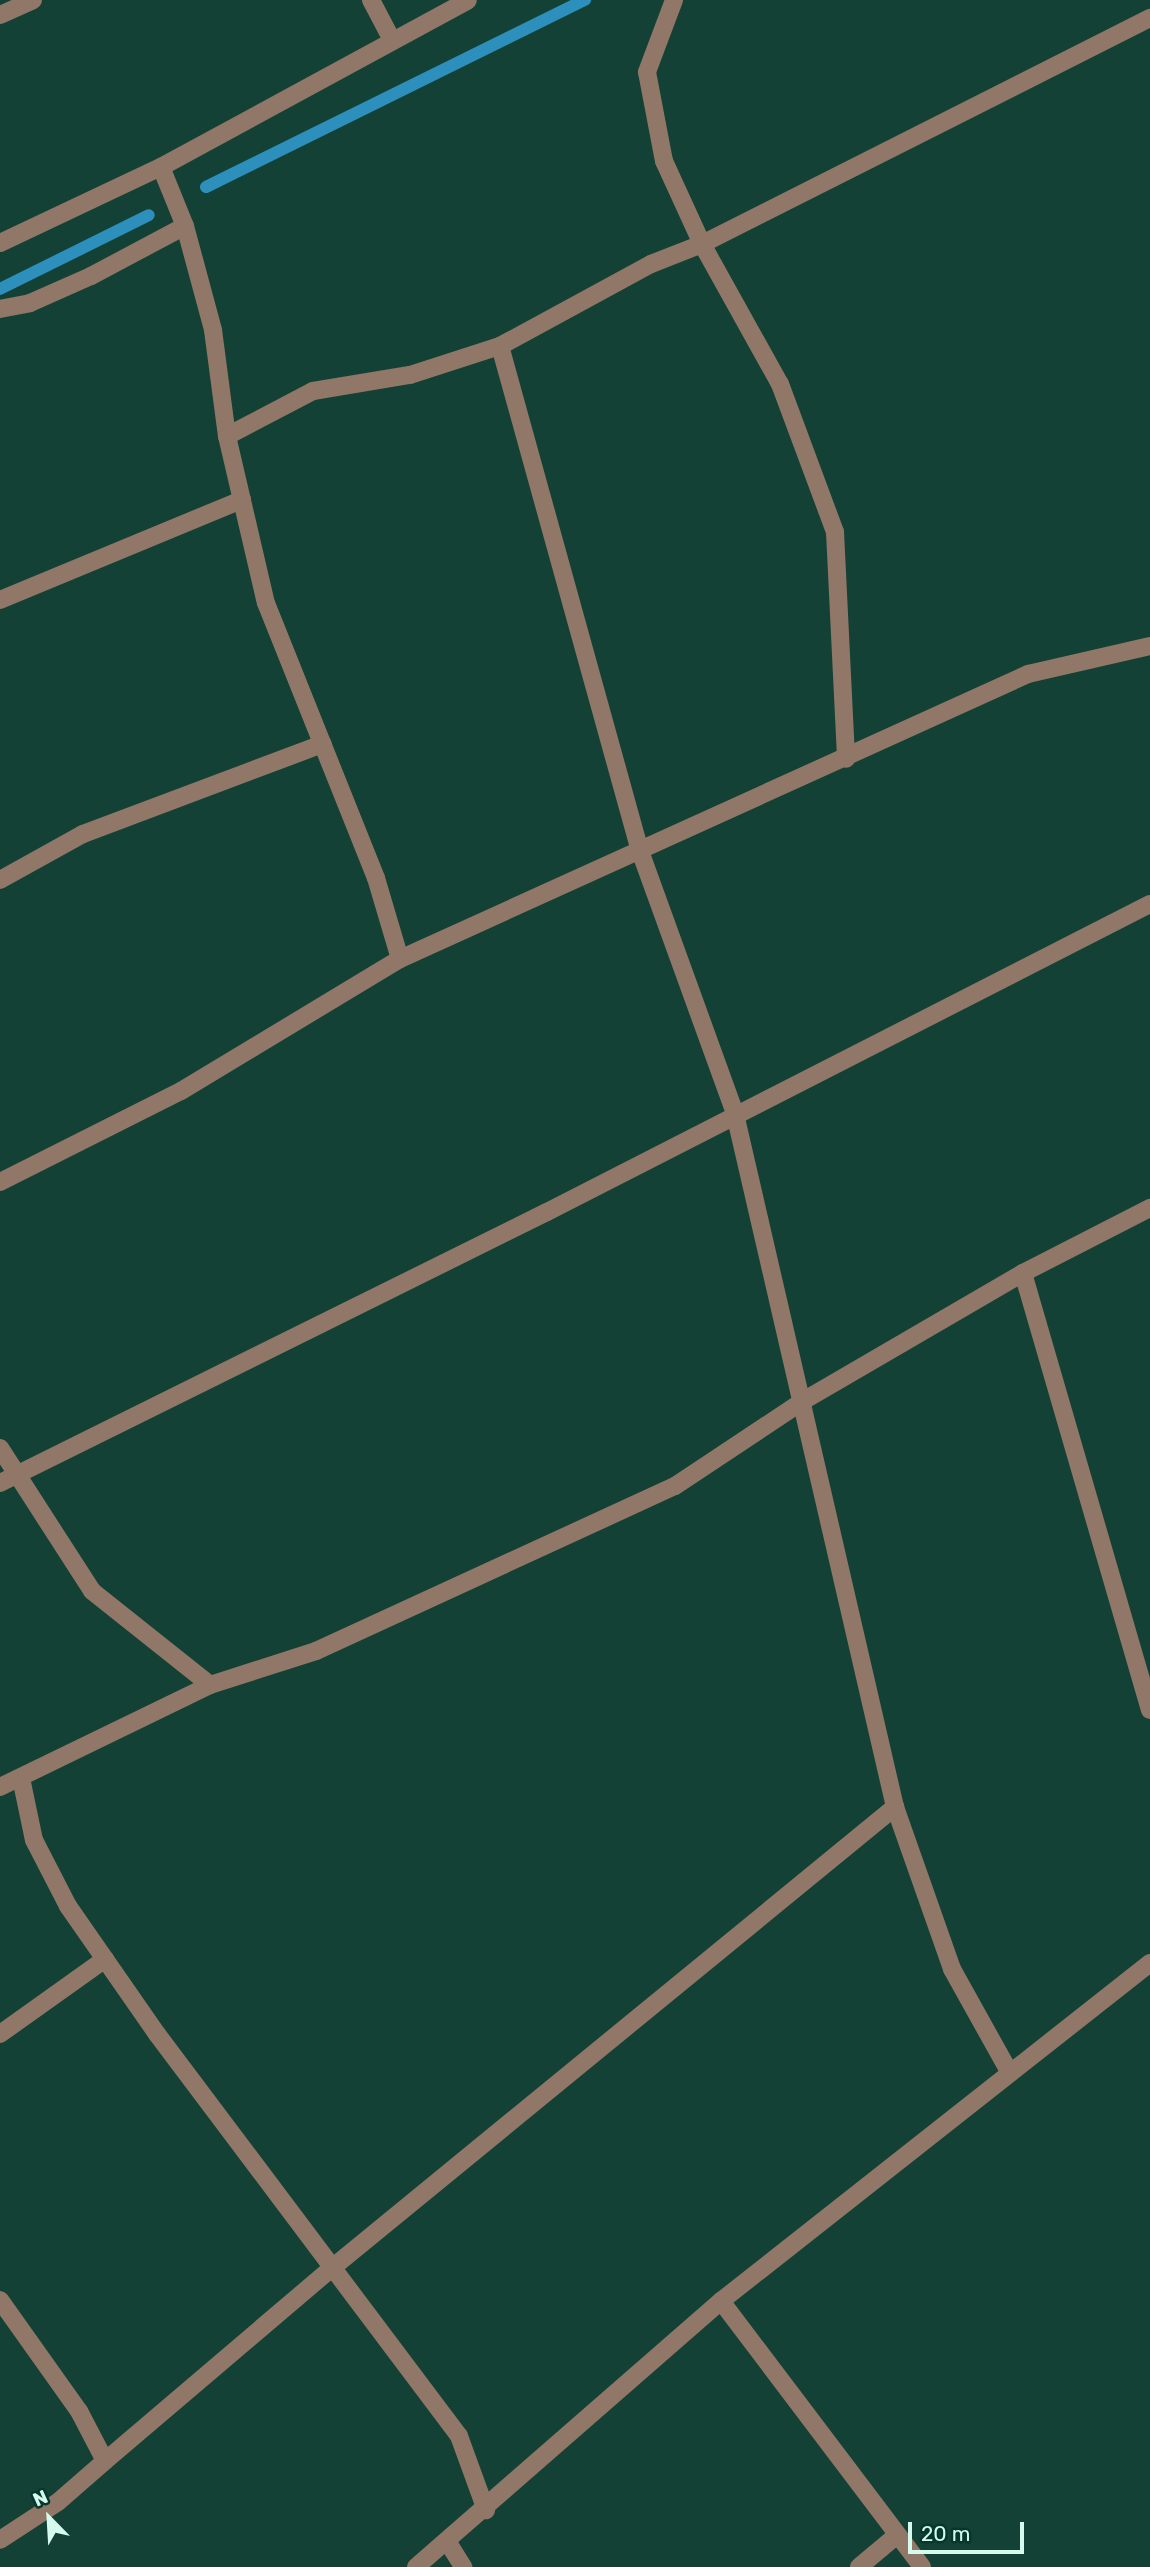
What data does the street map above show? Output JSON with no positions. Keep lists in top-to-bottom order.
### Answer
{
  "scale_bar": "20 m",
  "north": "top left"
}
